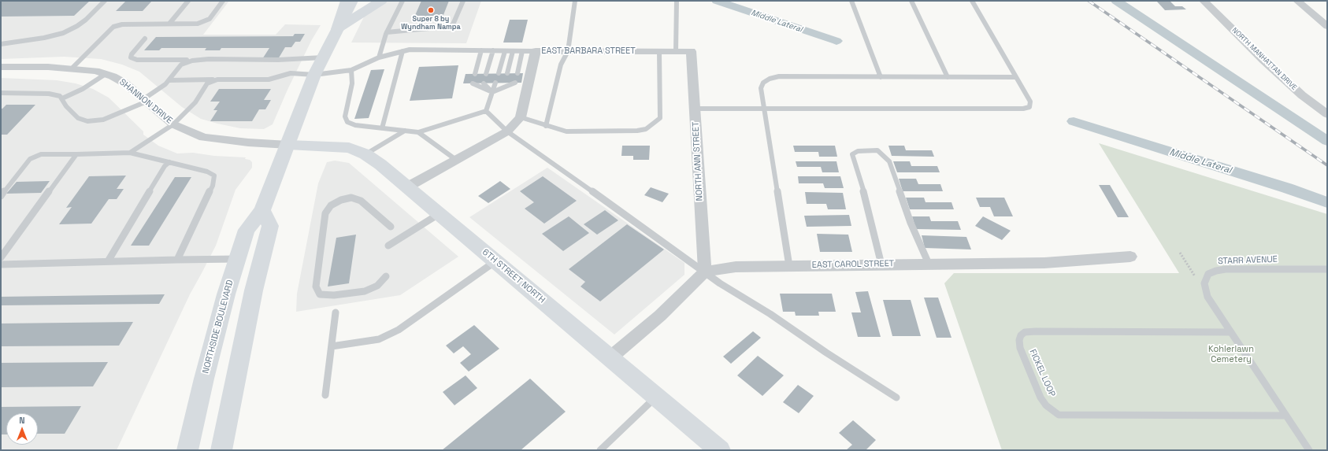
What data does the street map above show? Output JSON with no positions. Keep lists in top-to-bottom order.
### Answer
{
  "streets": {
    "main road": ["6TH STREET NORTH", "NORTHSIDE BOULEVARD"],
    "street": [
      "EAST BARBARA STREET",
      "NORTH MANHATTAN DRIVE",
      "SHANNON DRIVE",
      "NORTH ANN STREET",
      "EAST CAROL STREET"
    ],
    "lane": ["STARR AVENUE", "FICKEL LOOP"]
  },
  "crossings": [
    ["EAST BARBARA STREET", "NORTH ANN STREET"],
    ["SHANNON DRIVE", "6TH STREET NORTH"],
    ["SHANNON DRIVE", "NORTHSIDE BOULEVARD"],
    ["NORTH ANN STREET", "EAST CAROL STREET"],
    ["6TH STREET NORTH", "NORTHSIDE BOULEVARD"]
  ],
  "water": ["Middle Lateral"],
  "parks": ["Kohlerlawn Cemetery"],
  "places": ["Super 8 by Wyndham Nampa"],
  "north": "top"
}
